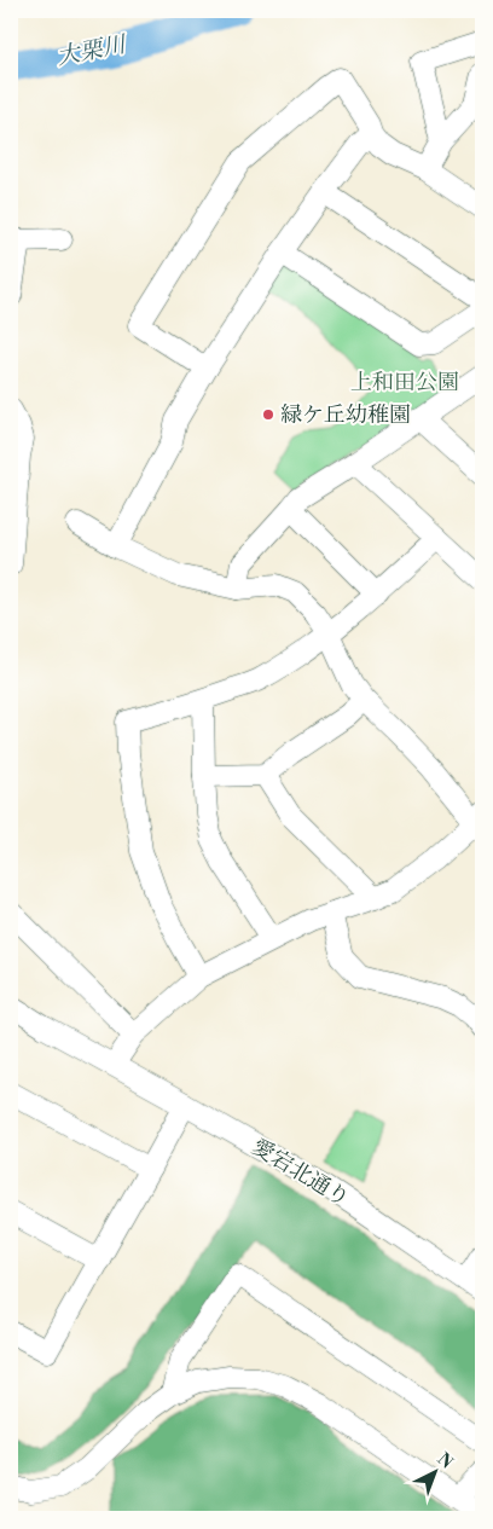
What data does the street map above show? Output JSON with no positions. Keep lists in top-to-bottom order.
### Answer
{
  "streets": {
    "street": ["愛宕北通り"]
  },
  "water": ["大栗川"],
  "parks": ["上和田公園"],
  "places": ["緑ケ丘幼稚園"],
  "north": "top right"
}
